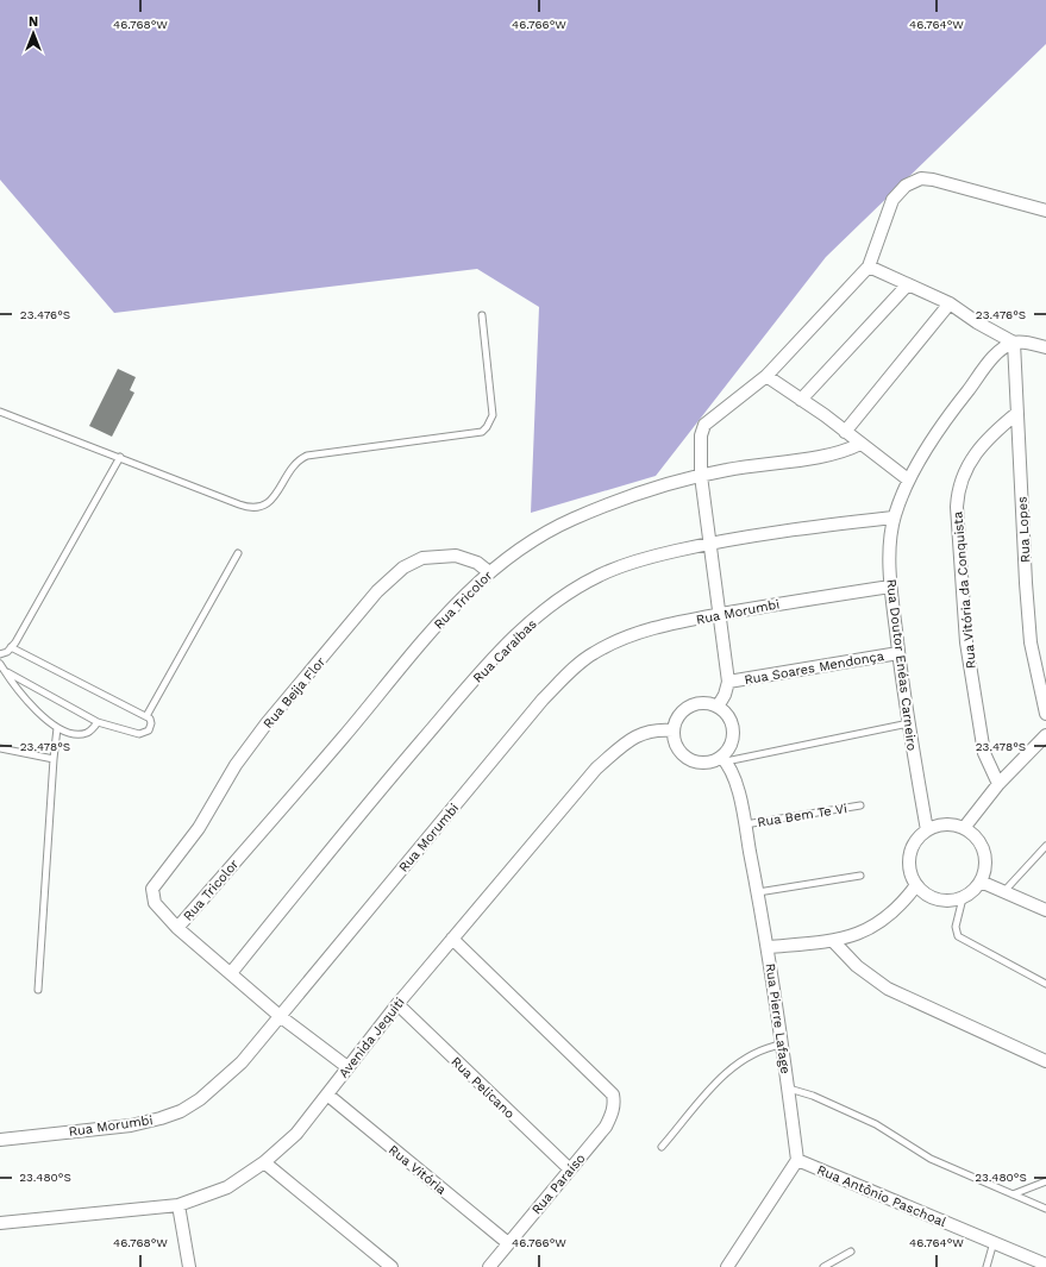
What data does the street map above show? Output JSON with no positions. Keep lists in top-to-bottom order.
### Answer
{
  "streets": {
    "street": [
      "Rua Lopes",
      "Rua Vitória da Conquista",
      "Rua Tricolor",
      "Rua Morumbi",
      "Rua Caraíbas",
      "Rua Doutor Enéas Carneiro",
      "Rua Soares Mendonça",
      "Rua Beija Flor",
      "Rua Pierre Lafage",
      "Avenida Jequiti",
      "Rua Pelicano",
      "Rua Vitória",
      "Rua Paraíso",
      "Rua Antônio Paschoal"
    ],
    "lane": ["Rua Bem Te Vi"]
  },
  "crossings": [
    ["Rua Lopes", "Rua Vitória da Conquista"],
    ["Rua Lopes", "Rua Doutor Enéas Carneiro"],
    ["Rua Tricolor", "Rua Beija Flor"],
    ["Rua Morumbi", "Rua Doutor Enéas Carneiro"],
    ["Rua Caraíbas", "Rua Doutor Enéas Carneiro"],
    ["Rua Doutor Enéas Carneiro", "Rua Soares Mendonça"],
    ["Rua Bem Te Vi", "Rua Pierre Lafage"],
    ["Rua Pierre Lafage", "Avenida Jequiti"],
    ["Rua Pierre Lafage", "Rua Antônio Paschoal"],
    ["Avenida Jequiti", "Rua Pelicano"],
    ["Avenida Jequiti", "Rua Vitória"],
    ["Avenida Jequiti", "Rua Paraíso"],
    ["Rua Pelicano", "Rua Paraíso"],
    ["Rua Vitória", "Rua Paraíso"]
  ],
  "north": "top",
  "coordinates": [
    "46.768°W",
    "46.766°W",
    "46.764°W",
    "23.476°S",
    "23.478°S",
    "23.480°S"
  ]
}
